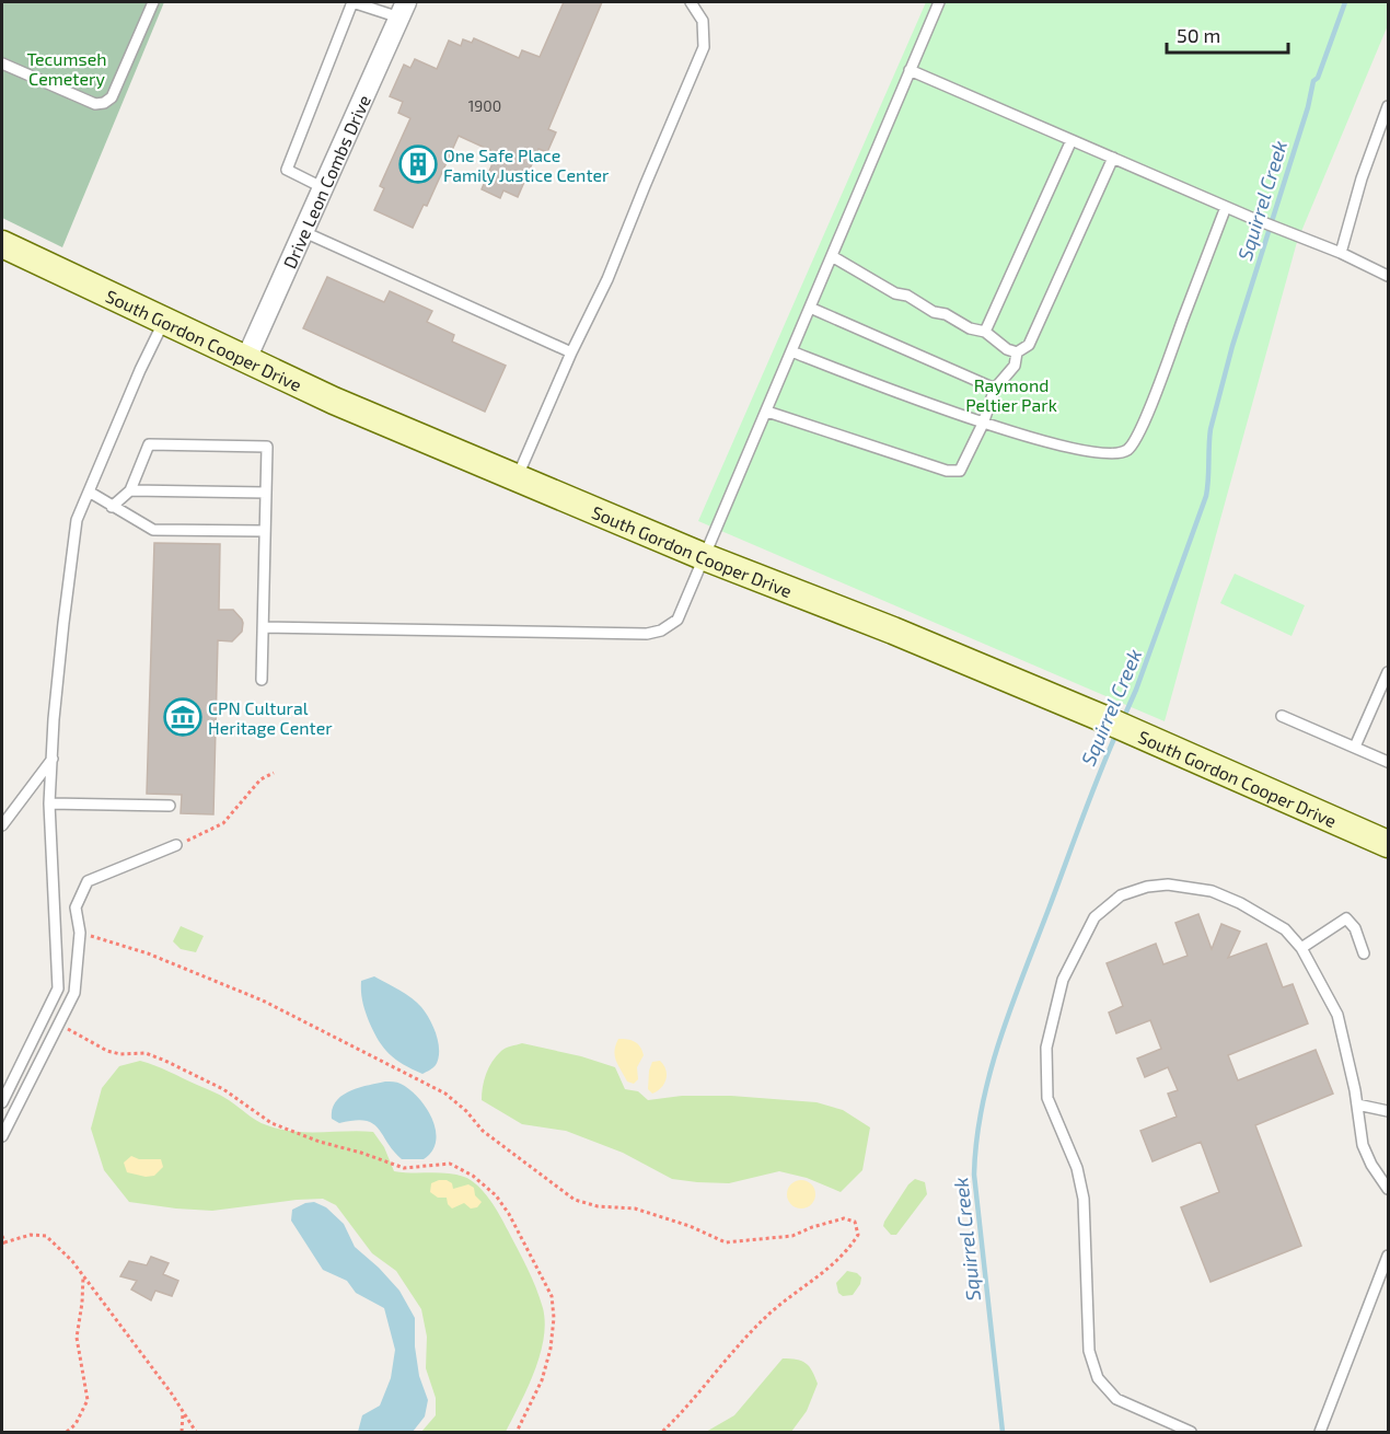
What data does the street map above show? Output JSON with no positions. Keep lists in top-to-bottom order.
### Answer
{
  "streets": {
    "main road": ["South Gordon Cooper Drive"],
    "street": ["Drive Leon Combs Drive"]
  },
  "crossings": [
    ["Drive Leon Combs Drive", "South Gordon Cooper Drive"]
  ],
  "water": ["Squirrel Creek"],
  "parks": ["Tecumseh Cemetery", "Raymond Peltier Park"],
  "places": {
    "building": ["One Safe Place Family Justice Center"],
    "museum": ["CPN Cultural Heritage Center"]
  },
  "house_numbers": ["1900"],
  "scale_bar": "50 m"
}
